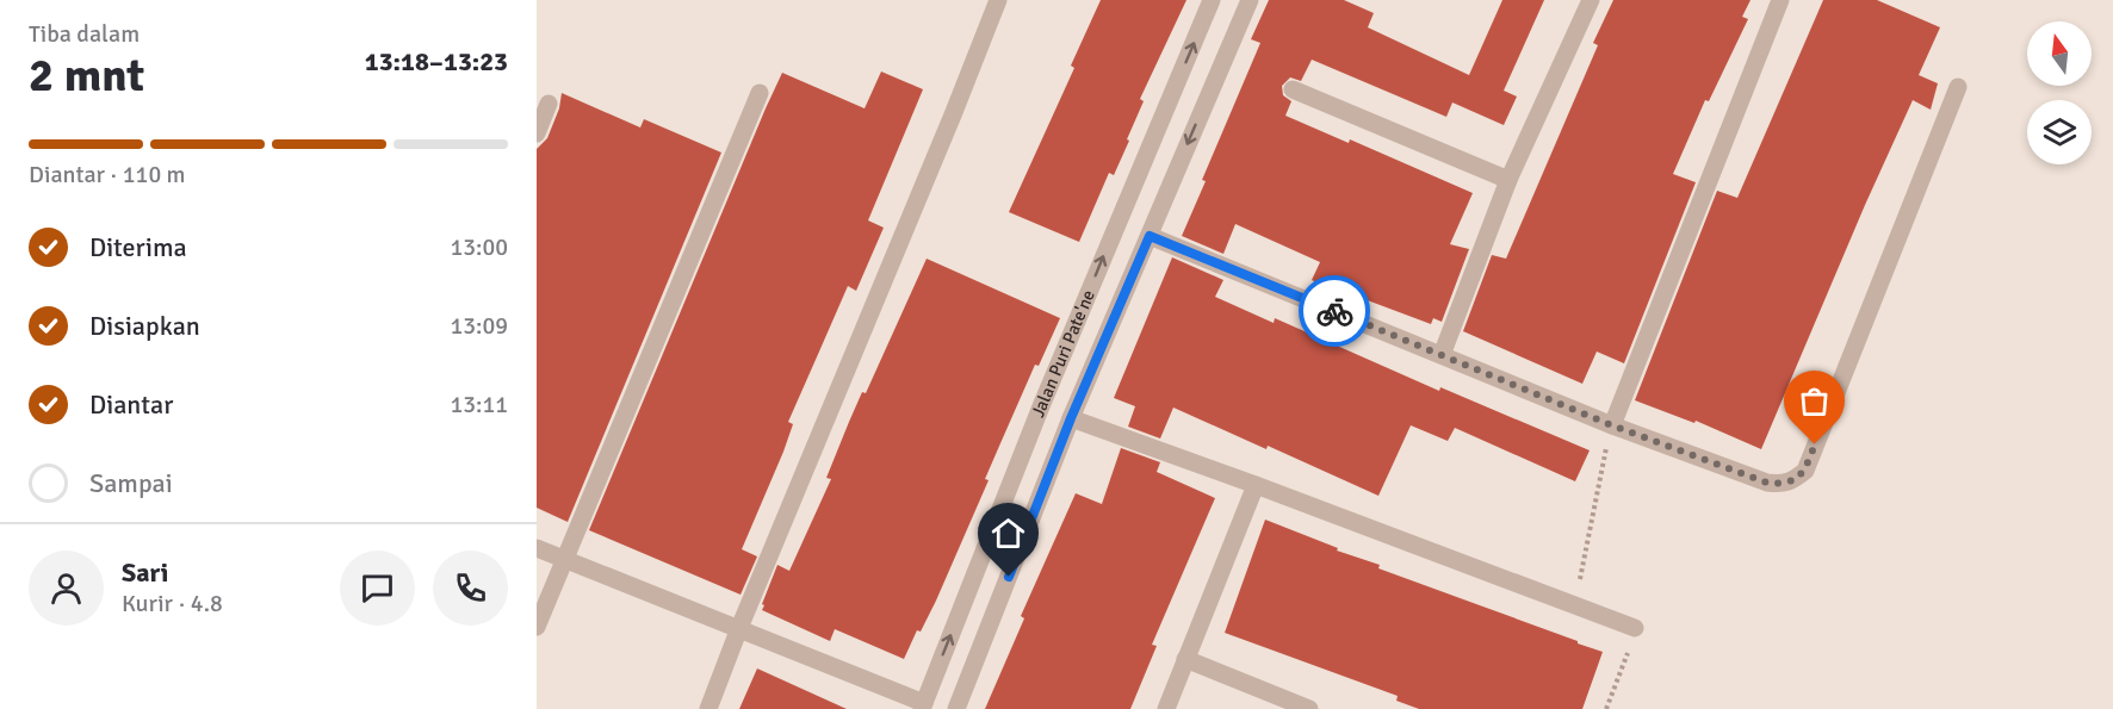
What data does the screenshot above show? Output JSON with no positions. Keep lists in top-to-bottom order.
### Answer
{
  "streets": {
    "street": ["Jalan Puri Pate'ne"]
  },
  "north": "top",
  "page": {
    "heading": ["2 mnt", "Tiba dalam", "13:18–13:23"],
    "panel": ["Sari", "Kurir · 4.8"],
    "bar": "Diantar · 110 m",
    "list": [
      ["Diterima", "13:00"],
      ["Disiapkan", "13:09"],
      ["Diantar", "13:11"],
      "Sampai"
    ]
  }
}
